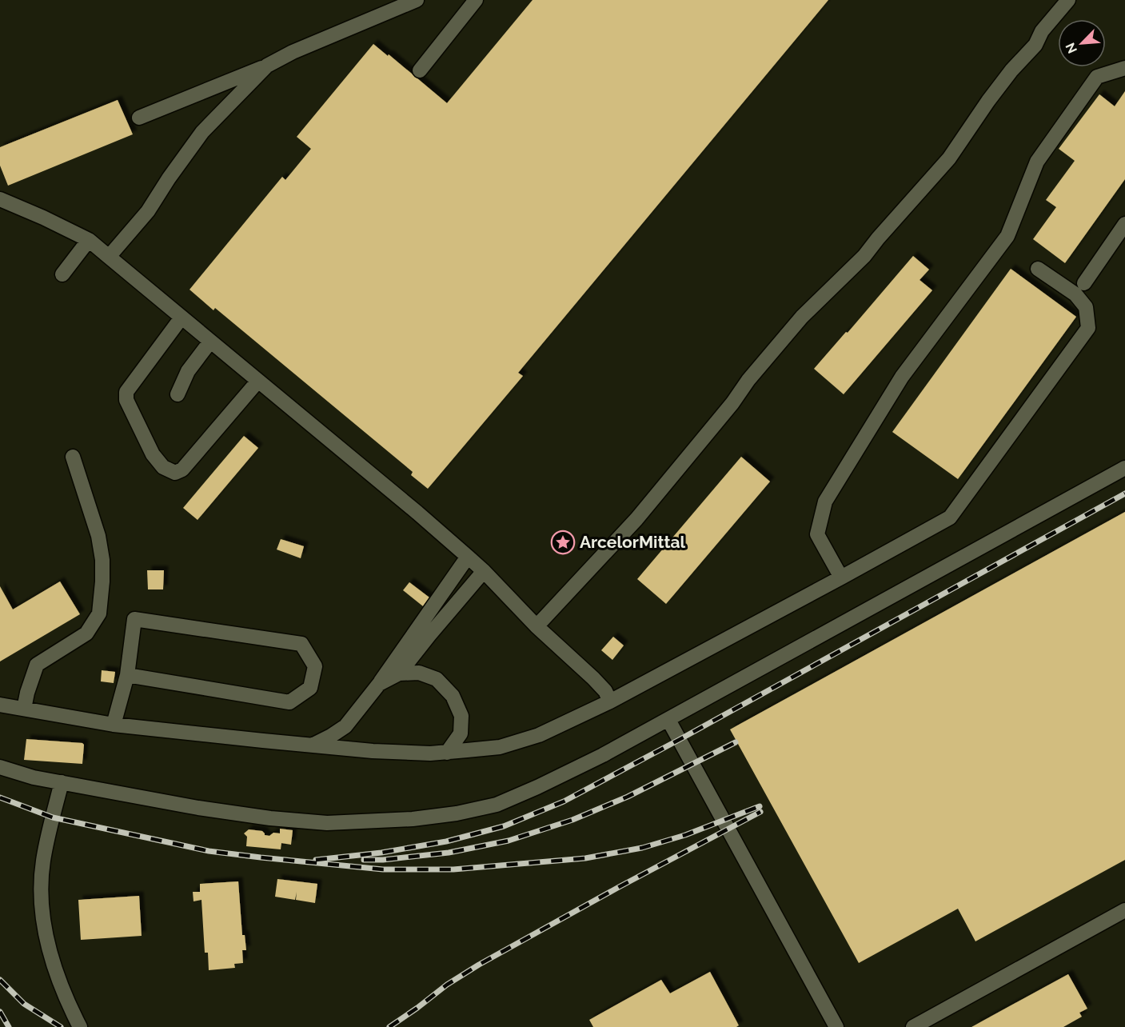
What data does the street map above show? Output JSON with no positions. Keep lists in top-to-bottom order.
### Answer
{
  "places": {
    "place": ["ArcelorMittal"]
  },
  "north": "bottom left"
}
